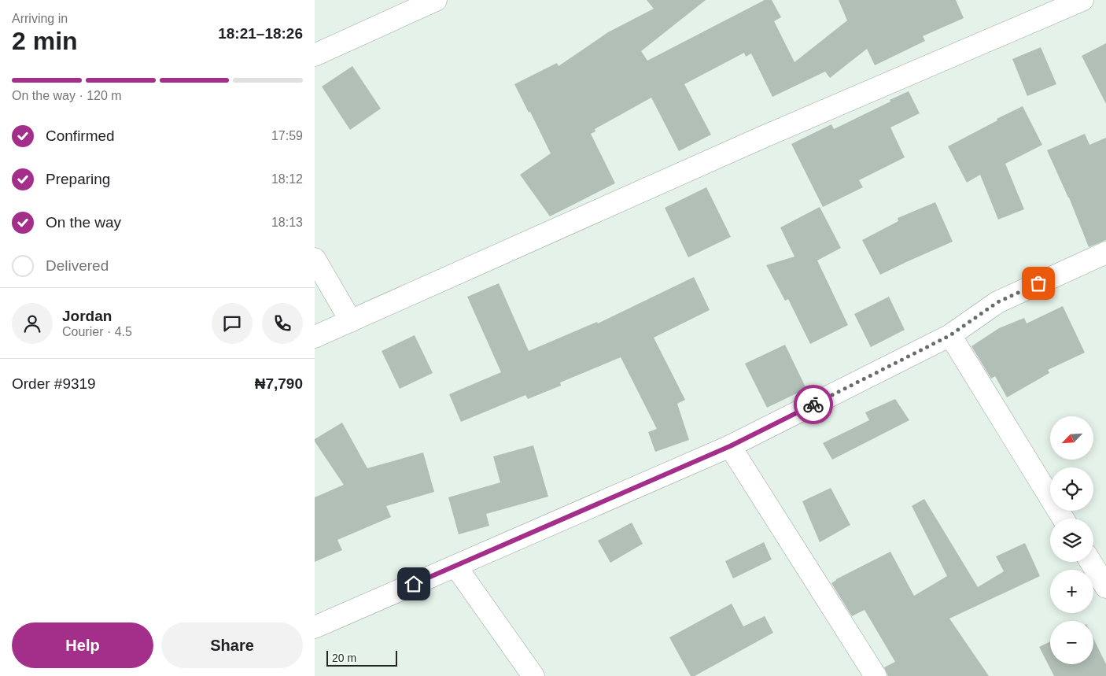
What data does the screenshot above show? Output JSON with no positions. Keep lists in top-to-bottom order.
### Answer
{
  "scale_bar": "20 m",
  "north": "bottom left",
  "page": {
    "heading": ["2 min", "Arriving in", "18:21–18:26"],
    "panel": [
      "Jordan",
      "Courier · 4.5",
      "Order #9319",
      "₦7,790"
    ],
    "bar": "On the way · 120 m",
    "list": [
      ["Confirmed", "17:59"],
      ["Preparing", "18:12"],
      ["On the way", "18:13"],
      "Delivered"
    ],
    "map_buttons": ["+", "−"],
    "buttons": ["Help", "Share"],
    "scale": "20 m"
  }
}
